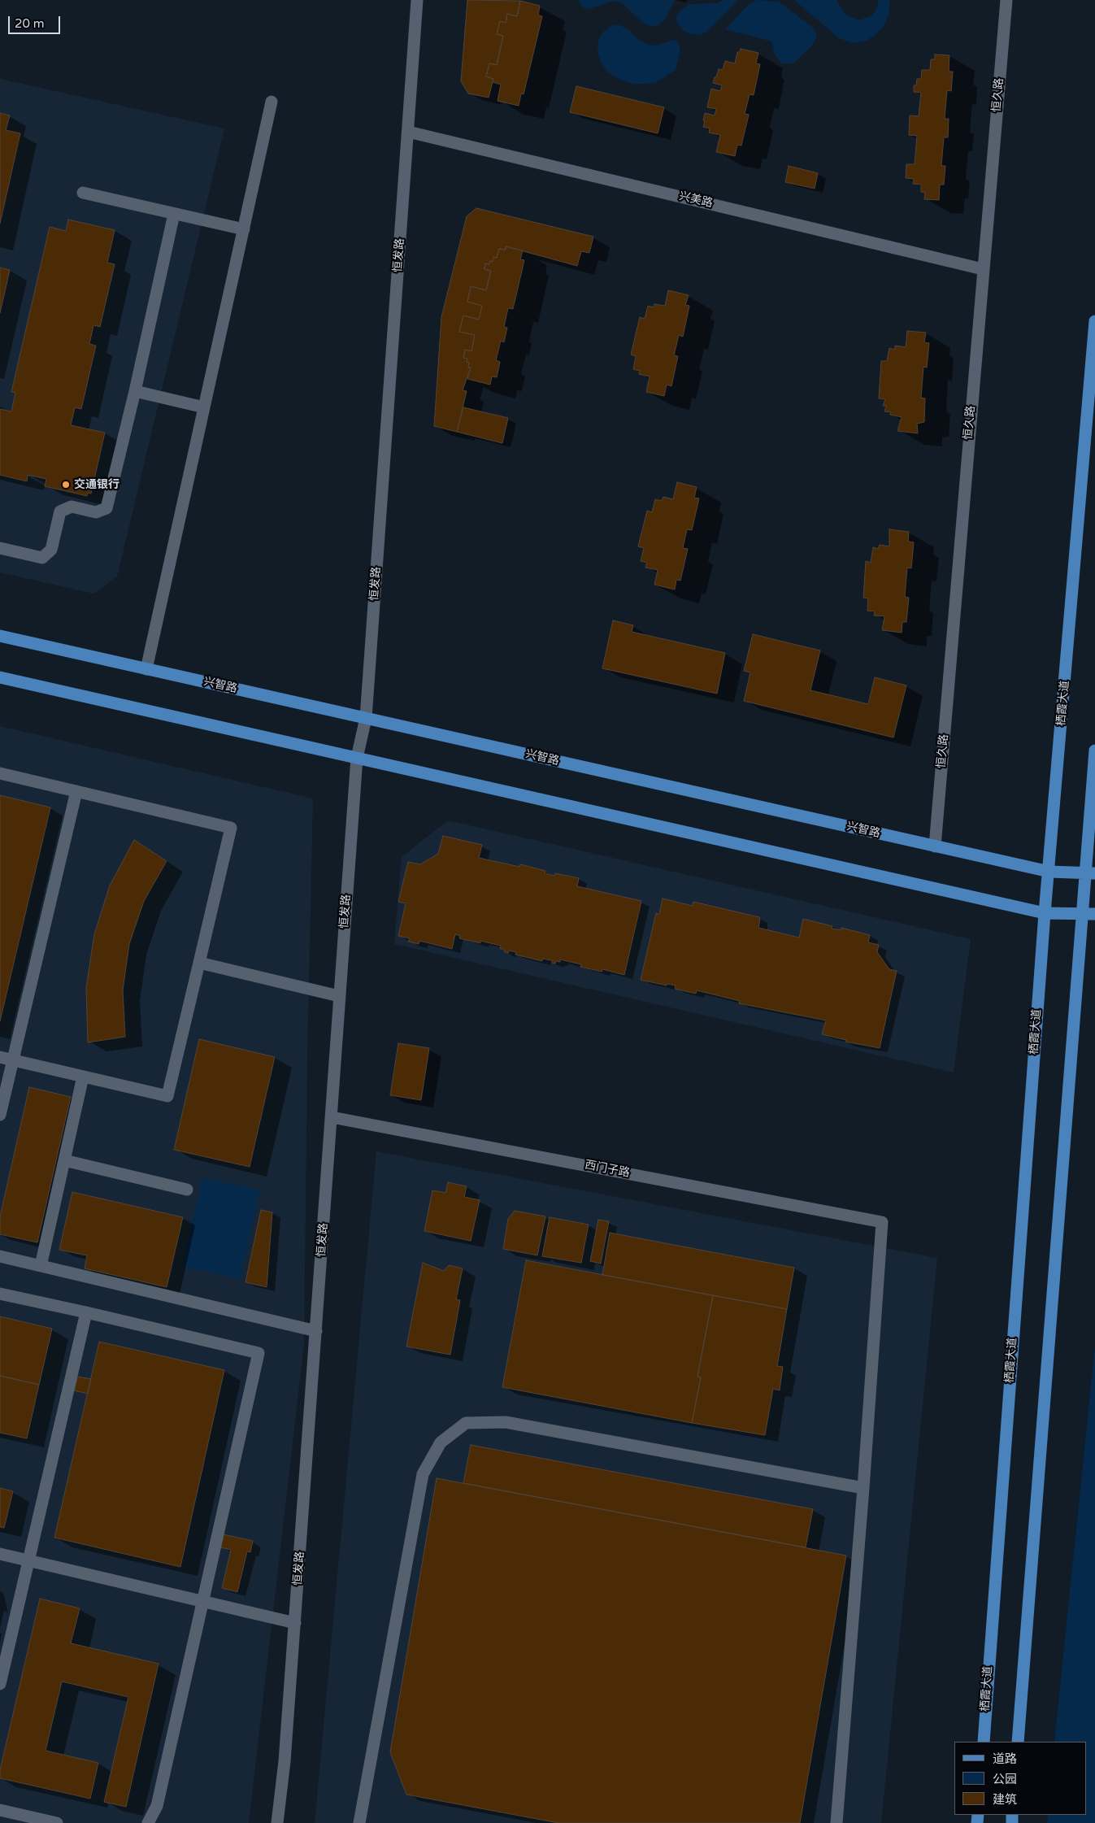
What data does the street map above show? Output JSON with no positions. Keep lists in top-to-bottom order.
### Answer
{
  "streets": {
    "main road": ["兴智路", "栖霞大道"],
    "street": [
      "恒久路",
      "兴美路",
      "恒发路",
      "西门子路"
    ]
  },
  "crossings": [
    ["恒久路", "兴美路"],
    ["恒久路", "兴智路"],
    ["兴美路", "恒发路"],
    ["恒发路", "兴智路"],
    ["恒发路", "西门子路"],
    ["兴智路", "栖霞大道"]
  ],
  "places": ["交通银行"],
  "legend": ["道路", "公园", "建筑"],
  "scale_bar": "20 m"
}
